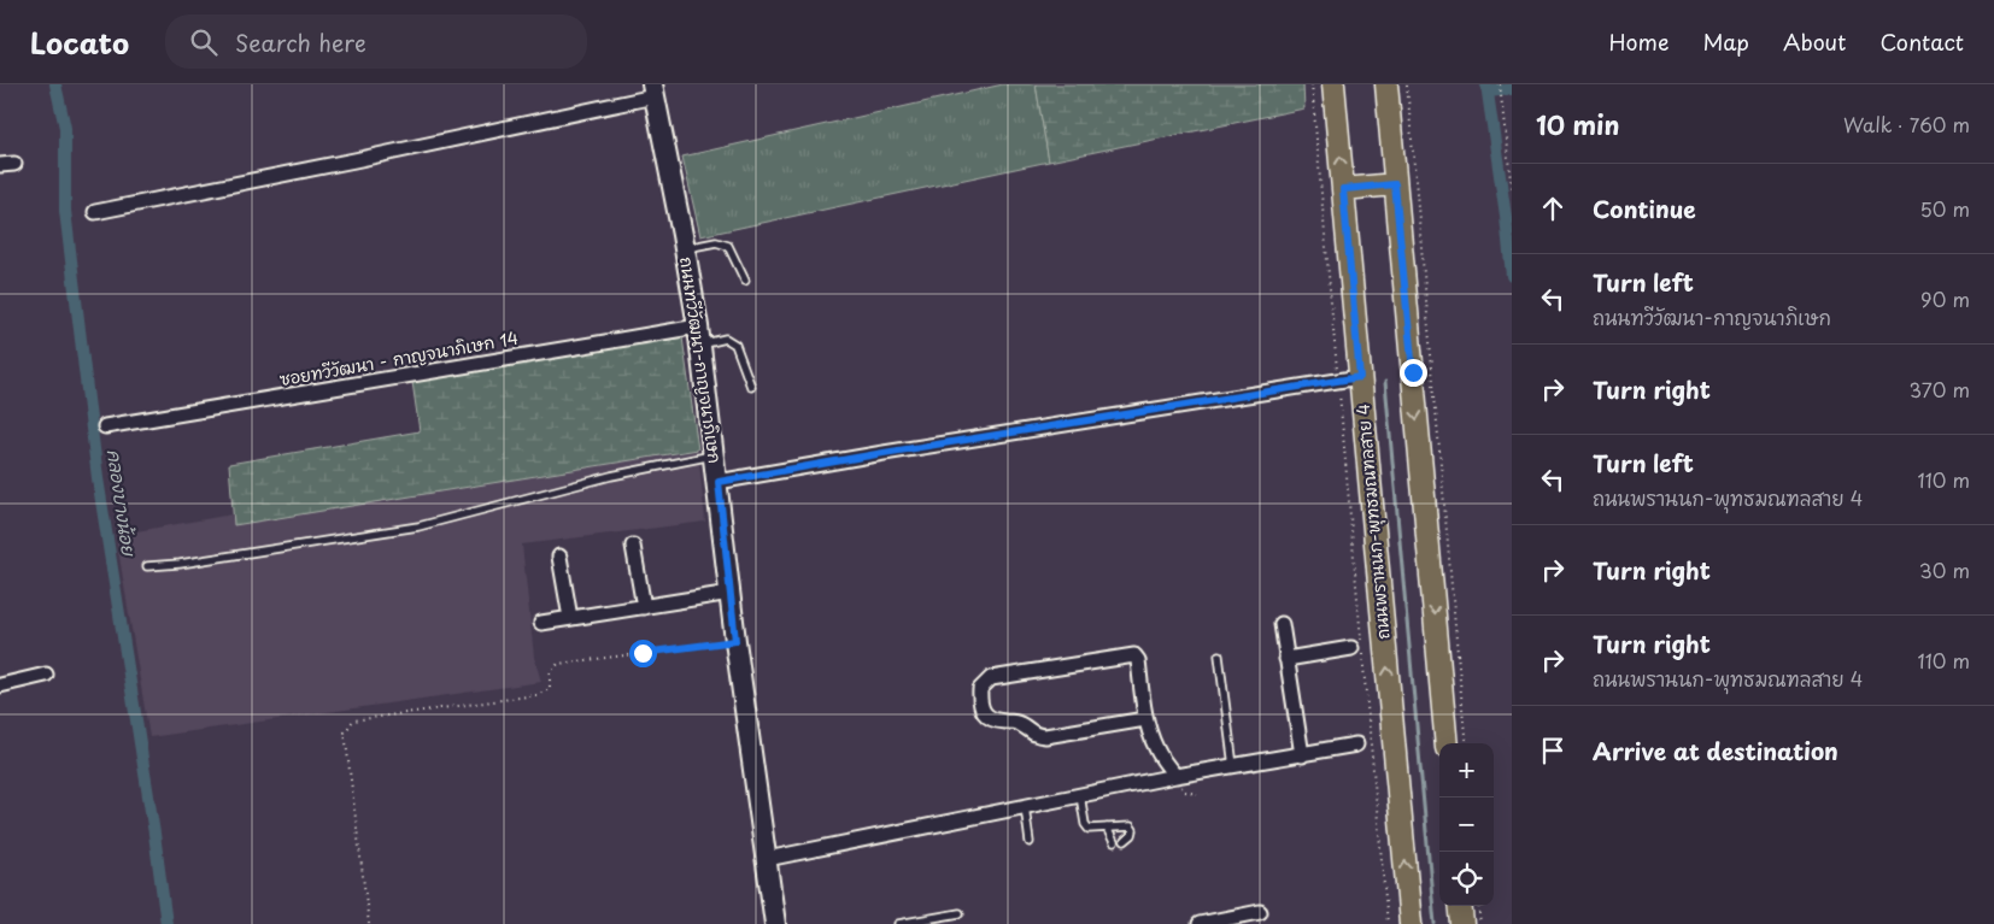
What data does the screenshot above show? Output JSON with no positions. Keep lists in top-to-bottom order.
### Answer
{
  "streets": {
    "main road": ["ถนนพรานนก-พุทธมณฑลสาย 4"],
    "street": ["ซอยทวีวัฒนา - กาญจนาภิเษก 14", "ถนนทวีวัฒนา-กาญจนาภิเษก"]
  },
  "crossings": [
    ["ซอยทวีวัฒนา - กาญจนาภิเษก 14", "ถนนทวีวัฒนา-กาญจนาภิเษก"]
  ],
  "water": ["คลองบางน้อย"],
  "page": {
    "header": "Locato",
    "search": "Search here",
    "nav": [
      "Home",
      "Map",
      "About",
      "Contact"
    ],
    "heading": ["10 min", "Walk · 760 m"],
    "list": [
      ["Continue", "50 m"],
      ["Turn left", "ถนนทวีวัฒนา-กาญจนาภิเษก", "90 m"],
      ["Turn right", "370 m"],
      ["Turn left", "ถนนพรานนก-พุทธมณฑลสาย 4", "110 m"],
      ["Turn right", "30 m"],
      ["Turn right", "ถนนพรานนก-พุทธมณฑลสาย 4", "110 m"],
      "Arrive at destination"
    ],
    "map_buttons": ["+", "−"]
  }
}
